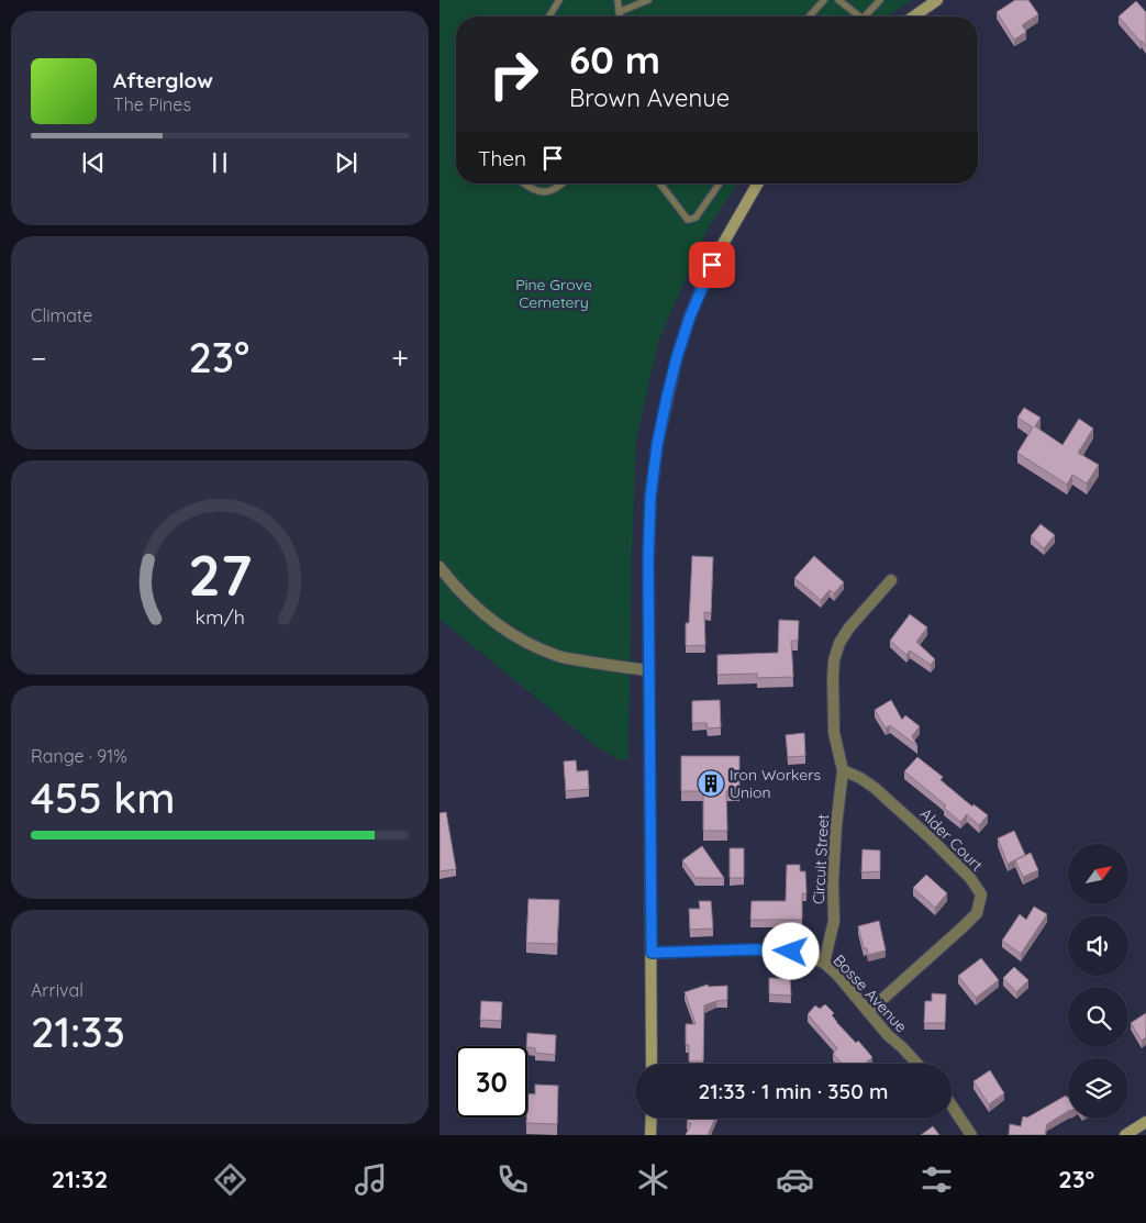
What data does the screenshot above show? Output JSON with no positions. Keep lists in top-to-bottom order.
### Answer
{
  "streets": {
    "street": ["Alder Court", "Circuit Street", "Bosse Avenue"]
  },
  "crossings": [
    ["Alder Court", "Circuit Street"],
    ["Alder Court", "Bosse Avenue"],
    ["Circuit Street", "Bosse Avenue"]
  ],
  "parks": ["Pine Grove Cemetery"],
  "places": {
    "building": ["Iron Workers Union"]
  },
  "north": "top right",
  "page": {
    "turn": ["60 m", "Brown Avenue"],
    "song": ["Afterglow", "The Pines"],
    "then": "Then",
    "tile": [
      "Climate",
      ["Range · 91%", "455 km"],
      ["Arrival", "21:33"]
    ],
    "heat": ["−", "23°", "+"],
    "limit": "30",
    "trip": "21:33 · 1 min · 350 m",
    "tabs": ["21:32", "23°"],
    "gauge": ["27", "km/h"]
  }
}
